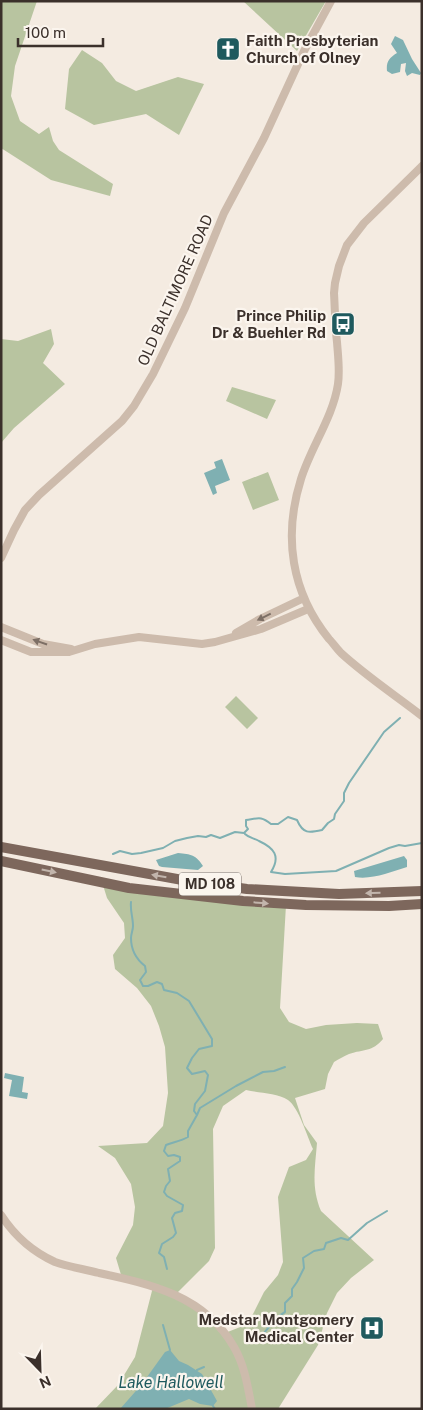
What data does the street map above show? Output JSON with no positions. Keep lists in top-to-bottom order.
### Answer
{
  "streets": {
    "main road": ["MD 108"],
    "street": ["OLD BALTIMORE ROAD"]
  },
  "water": ["Lake Hallowell"],
  "places": {
    "church": ["Faith Presbyterian Church of Olney"],
    "bus stop": ["Prince Philip Dr & Buehler Rd"],
    "hospital": ["Medstar Montgomery Medical Center"]
  },
  "scale_bar": "100 m",
  "north": "bottom right"
}
